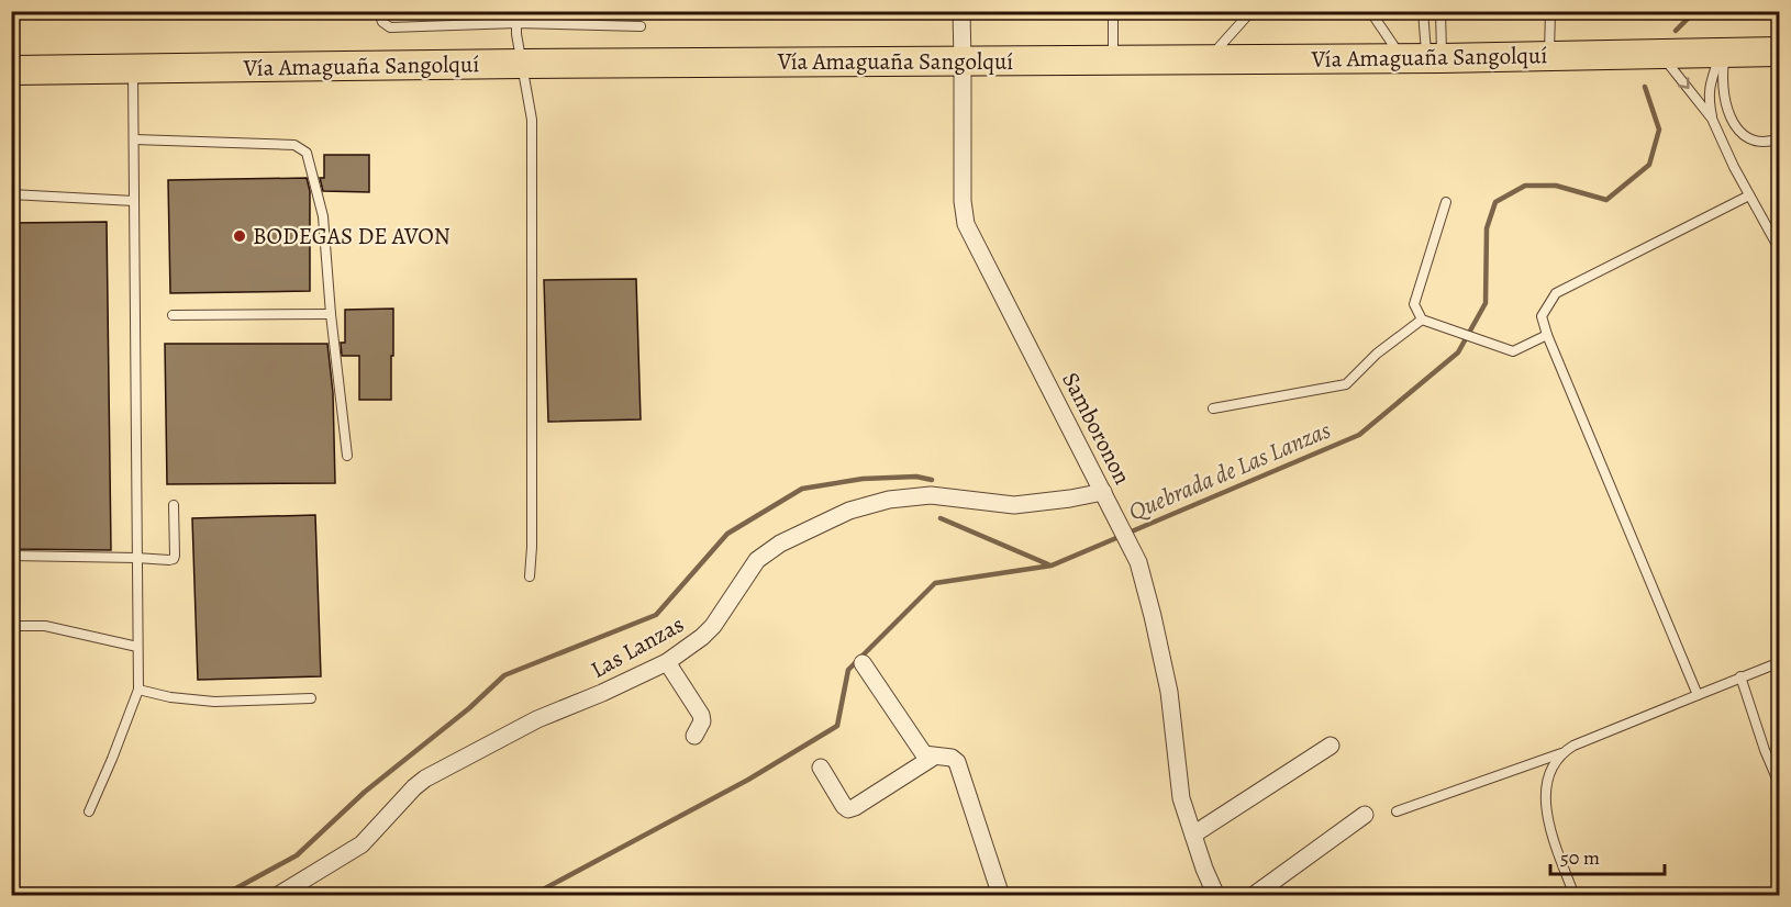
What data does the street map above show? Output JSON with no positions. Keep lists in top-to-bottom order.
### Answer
{
  "streets": {
    "highway": ["Vía Amaguaña Sangolquí"],
    "street": ["Samboronon", "Las Lanzas"]
  },
  "crossings": [
    ["Vía Amaguaña Sangolquí", "Samboronon"],
    ["Samboronon", "Las Lanzas"]
  ],
  "water": ["Quebrada de Las Lanzas"],
  "places": ["BODEGAS DE AVON"],
  "scale_bar": "50 m"
}
